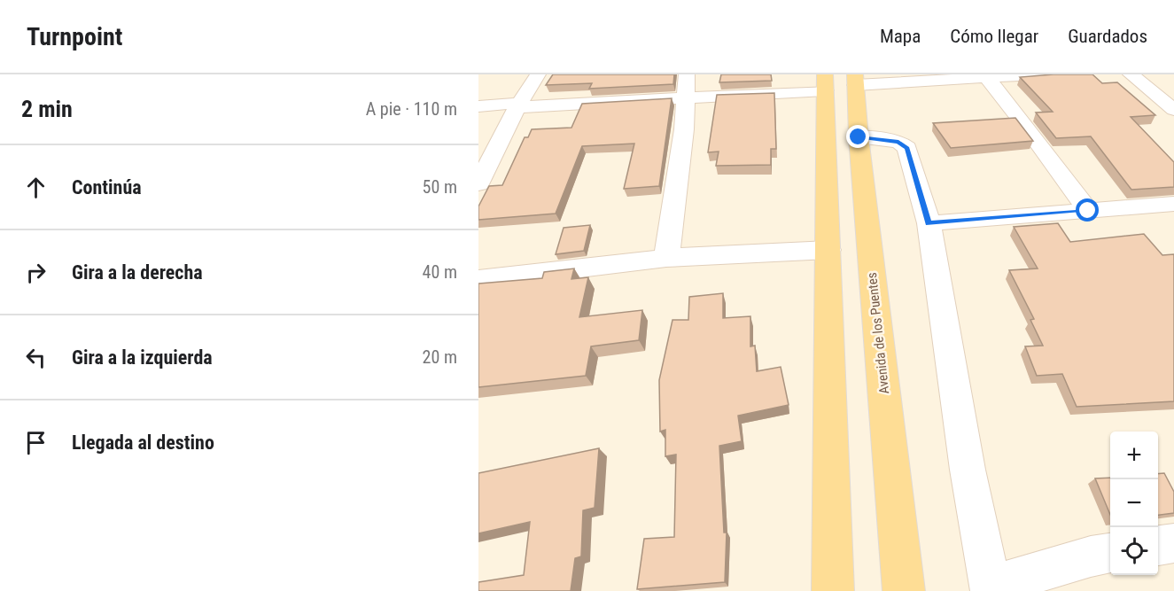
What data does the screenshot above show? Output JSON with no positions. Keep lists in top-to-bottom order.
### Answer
{
  "streets": {
    "main road": ["Avenida de los Puentes"]
  },
  "page": {
    "header": "Turnpoint",
    "nav": ["Mapa", "Cómo llegar", "Guardados"],
    "heading": ["2 min", "A pie · 110 m"],
    "list": [
      ["Continúa", "50 m"],
      ["Gira a la derecha", "40 m"],
      ["Gira a la izquierda", "20 m"],
      "Llegada al destino"
    ],
    "map_buttons": ["+", "−"]
  }
}
